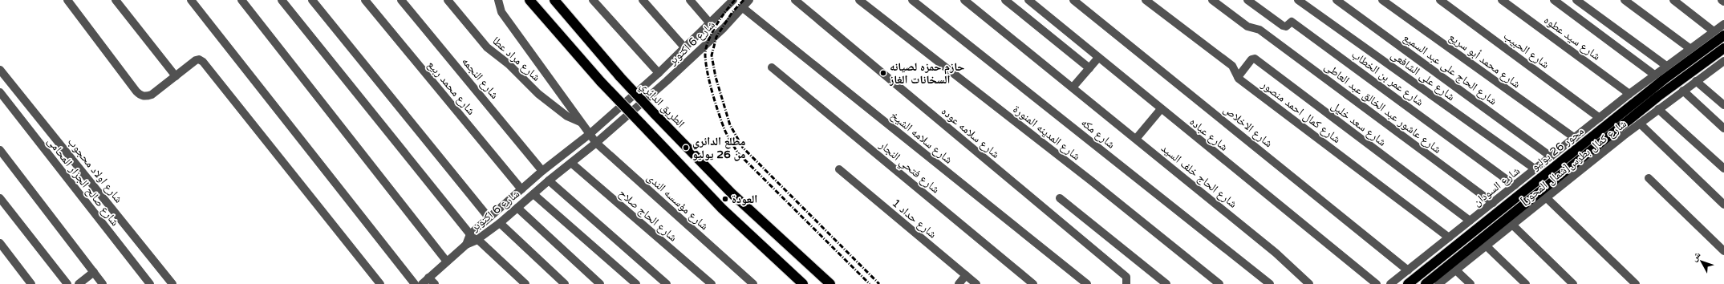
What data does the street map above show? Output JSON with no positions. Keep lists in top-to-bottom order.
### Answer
{
  "streets": {
    "highway": ["الطريق الدائري", "محور 26 يوليو"],
    "street": [
      "شارع سيد عطوه",
      "شارع 6 اكتوبر",
      "شارع الحبيب",
      "شارع مراد عطا",
      "شارع محمد أبو سريع",
      "شارع الحاج على عبد السميع",
      "شارع على الشافعى",
      "شارع النجمه",
      "شارع عمر بن الخطاب",
      "شارع محمد ربيع",
      "شارع عاشور عبد الخالق عبد العاطى",
      "شارع كمال احمد منصور",
      "شارع سعد خليل",
      "شارع الاخلاص",
      "شارع سلامه عوده",
      "شارع المدينه المنورة",
      "شارع مكه",
      "شارع عباده",
      "شارع سلامه الشيخ",
      "شارع كمال بطرس[شمال المحور]",
      "شارع فتحي النجار",
      "شارع اولاد محجوب",
      "شارع الحاج خلف السيد",
      "شارع صالح الجزار المحامى",
      "شارع السودان",
      "شارع مؤسسه الندى",
      "شارع الحاج صلاح",
      "شارع حداد 1"
    ]
  },
  "crossings": [
    ["شارع سيد عطوه", "شارع السودان"],
    ["شارع 6 اكتوبر", "شارع النجمه"],
    ["شارع 6 اكتوبر", "شارع محمد ربيع"],
    ["شارع 6 اكتوبر", "شارع سلامه الشيخ"],
    ["شارع 6 اكتوبر", "شارع مؤسسه الندى"],
    ["شارع 6 اكتوبر", "شارع الحاج صلاح"],
    ["شارع الحبيب", "شارع السودان"],
    ["شارع مراد عطا", "شارع مؤسسه الندى"],
    ["شارع محمد أبو سريع", "شارع السودان"],
    ["شارع الحاج على عبد السميع", "شارع السودان"],
    ["شارع على الشافعى", "شارع السودان"],
    ["شارع عمر بن الخطاب", "شارع السودان"],
    ["شارع عاشور عبد الخالق عبد العاطى", "شارع السودان"],
    ["شارع كمال احمد منصور", "شارع سعد خليل"],
    ["شارع كمال احمد منصور", "شارع السودان"],
    ["شارع سعد خليل", "شارع السودان"],
    ["شارع الاخلاص", "شارع السودان"]
  ],
  "places": ["حازم حمزه لصيانه السخانات الغاز", "مطلع الدائري من 26 يوليو", "العودة"],
  "north": "top left"
}
